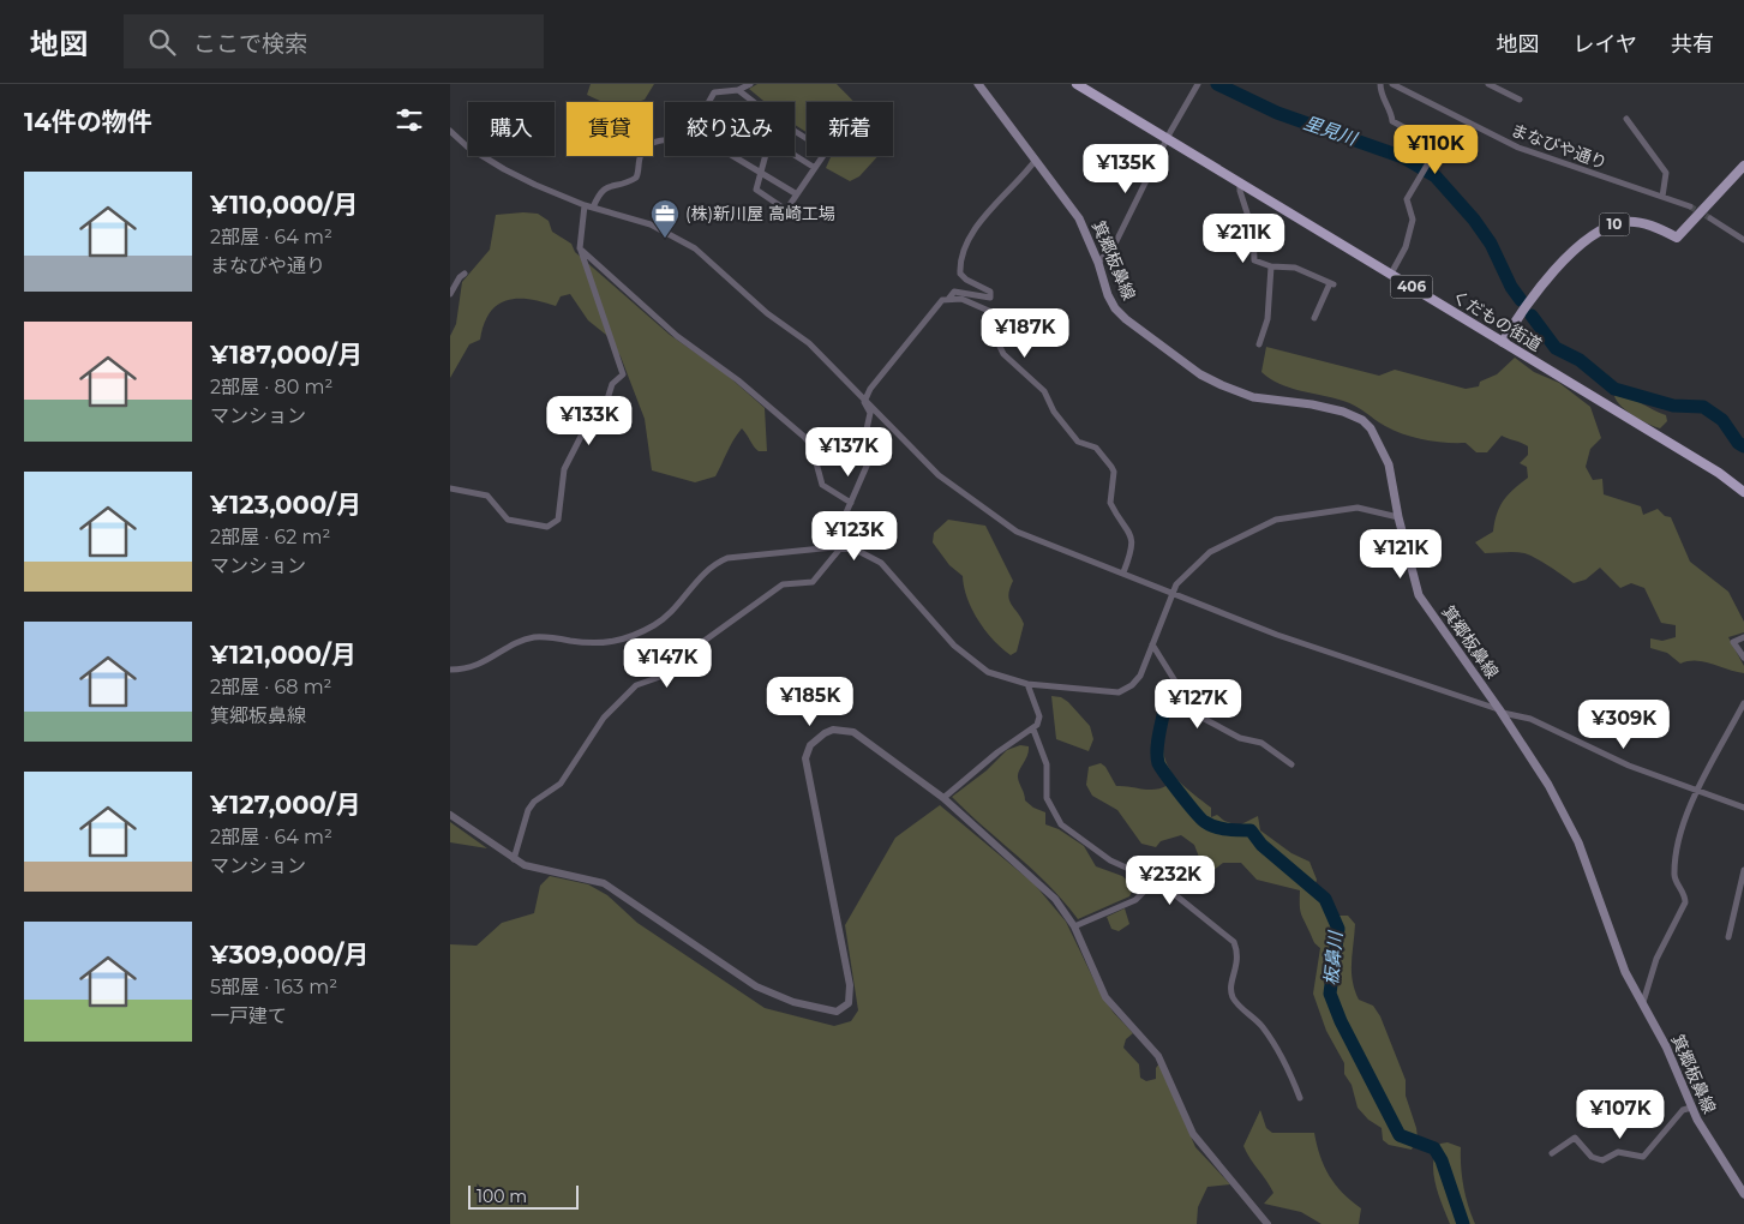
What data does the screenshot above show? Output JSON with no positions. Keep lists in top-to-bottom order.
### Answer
{
  "streets": {
    "highway": ["406", "くだもの街道"],
    "main road": ["10", "箕郷板鼻線"],
    "street": ["まなびや通り"]
  },
  "crossings": [
    ["10", "くだもの街道"]
  ],
  "water": ["里見川", "板鼻川"],
  "places": {
    "office": ["(株)新川屋 高崎工場"]
  },
  "scale_bar": "100 m",
  "page": {
    "header": "地図",
    "search": "ここで検索",
    "nav": ["地図", "レイヤ", "共有"],
    "heading": "14件の物件",
    "chip": [
      "購入",
      "賃貸",
      "絞り込み",
      "新着"
    ],
    "price": [
      "¥110K",
      "¥135K",
      "¥211K",
      "¥187K",
      "¥133K",
      "¥137K",
      "¥123K",
      "¥121K",
      "¥147K",
      "¥185K",
      "¥127K",
      "¥309K",
      "¥232K",
      "¥107K"
    ],
    "list": [
      {
        "name": "¥110,000/月",
        "note": "2部屋 · 64 m² · まなびや通り"
      },
      {
        "name": "¥187,000/月",
        "note": "2部屋 · 80 m² · マンション"
      },
      {
        "name": "¥123,000/月",
        "note": "2部屋 · 62 m² · マンション"
      },
      {
        "name": "¥121,000/月",
        "note": "2部屋 · 68 m² · 箕郷板鼻線"
      },
      {
        "name": "¥127,000/月",
        "note": "2部屋 · 64 m² · マンション"
      },
      {
        "name": "¥309,000/月",
        "note": "5部屋 · 163 m² · 一戸建て"
      }
    ],
    "scale": "100 m"
  }
}
